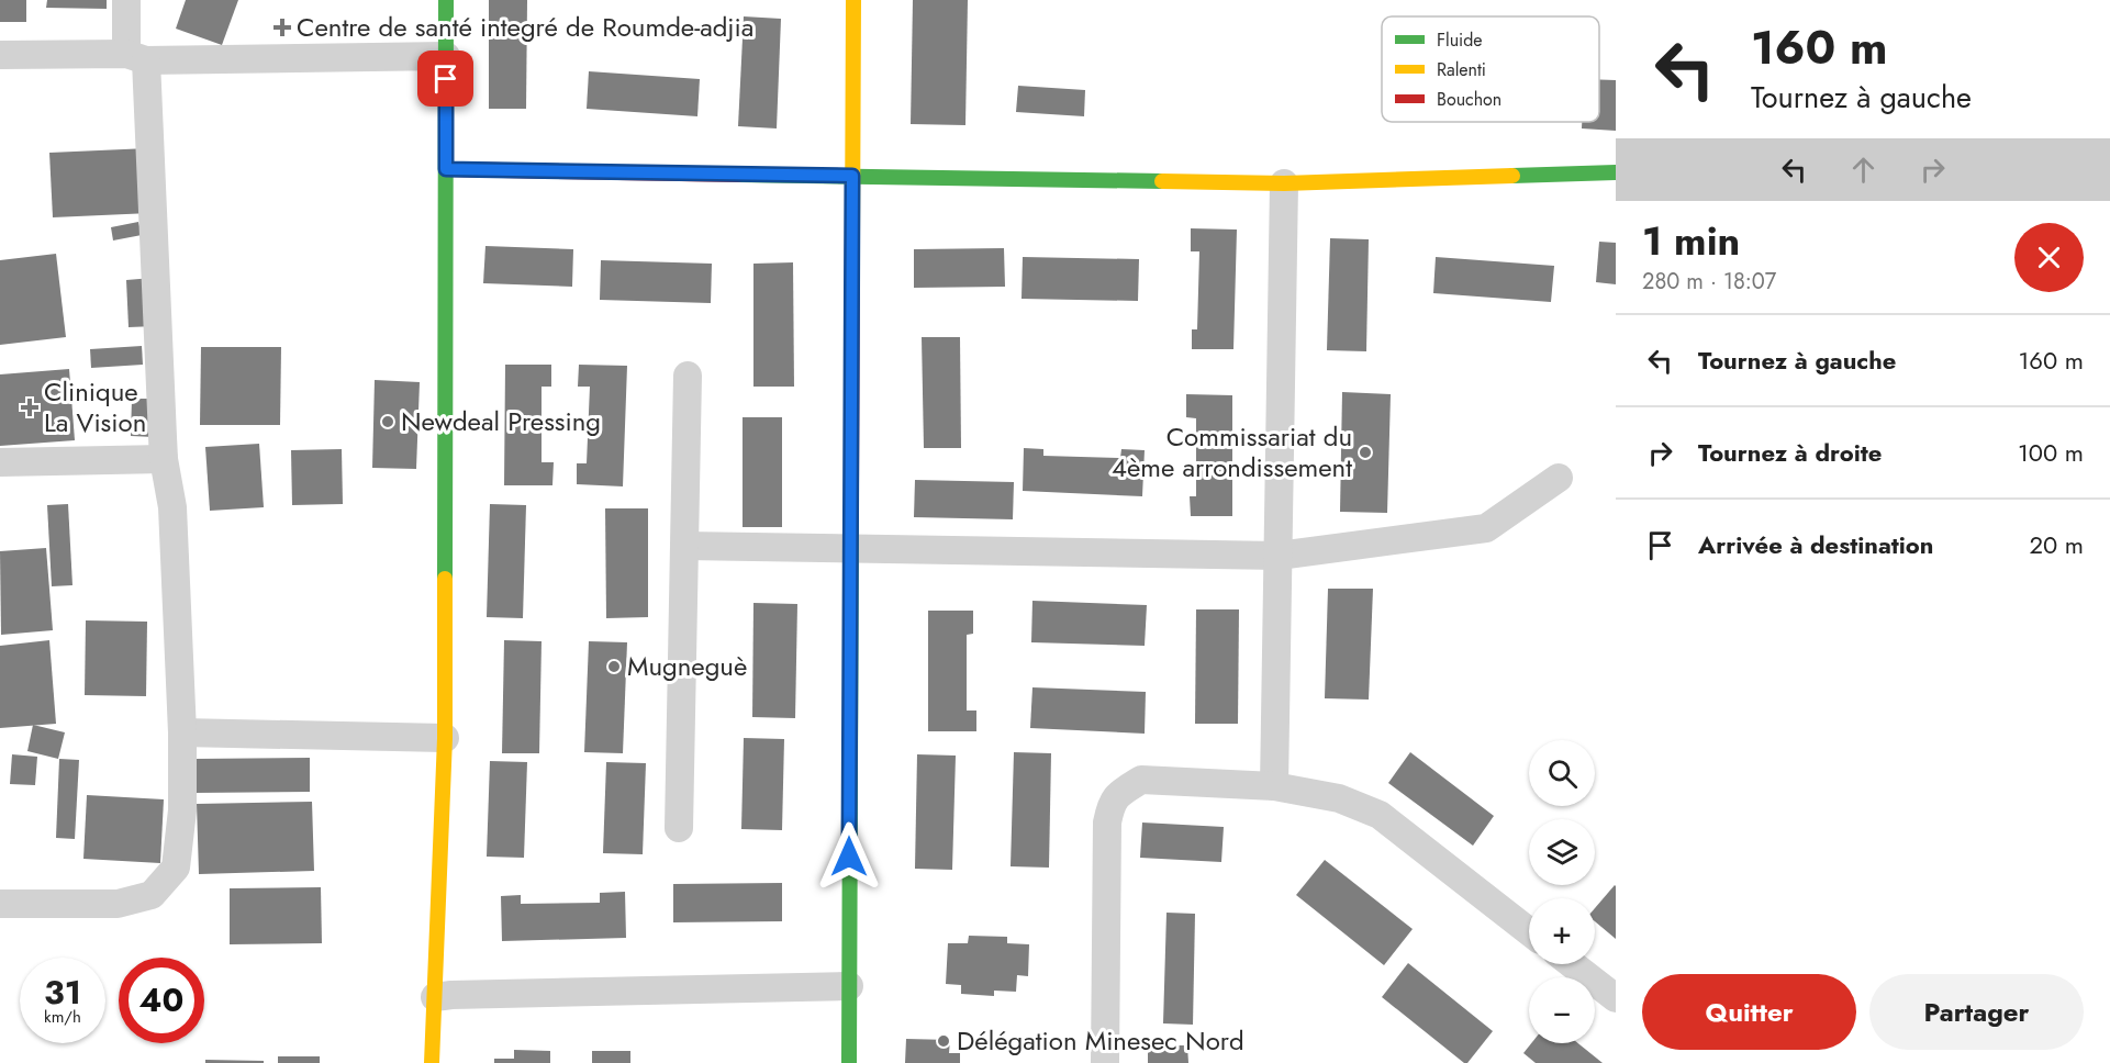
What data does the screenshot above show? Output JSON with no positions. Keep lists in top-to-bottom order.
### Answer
{
  "places": {
    "health": ["Centre de santé integré de Roumde-adjia", "Clinique La Vision"],
    "other": [
      "Newdeal Pressing",
      "Commissariat du 4ème arrondissement",
      "Mugneguè",
      "Délégation Minesec Nord"
    ]
  },
  "legend": ["Fluide", "Ralenti", "Bouchon"],
  "page": {
    "turn": ["160 m", "Tournez à gauche"],
    "heading": ["1 min", "280 m · 18:07"],
    "list": [
      {
        "name": "Tournez à gauche",
        "value": "160 m"
      },
      {
        "name": "Tournez à droite",
        "value": "100 m"
      },
      {
        "name": "Arrivée à destination",
        "value": "20 m"
      }
    ],
    "map_buttons": ["+", "−"],
    "speed": "31 km/h",
    "limit": "40",
    "buttons": ["Quitter", "Partager"]
  }
}
